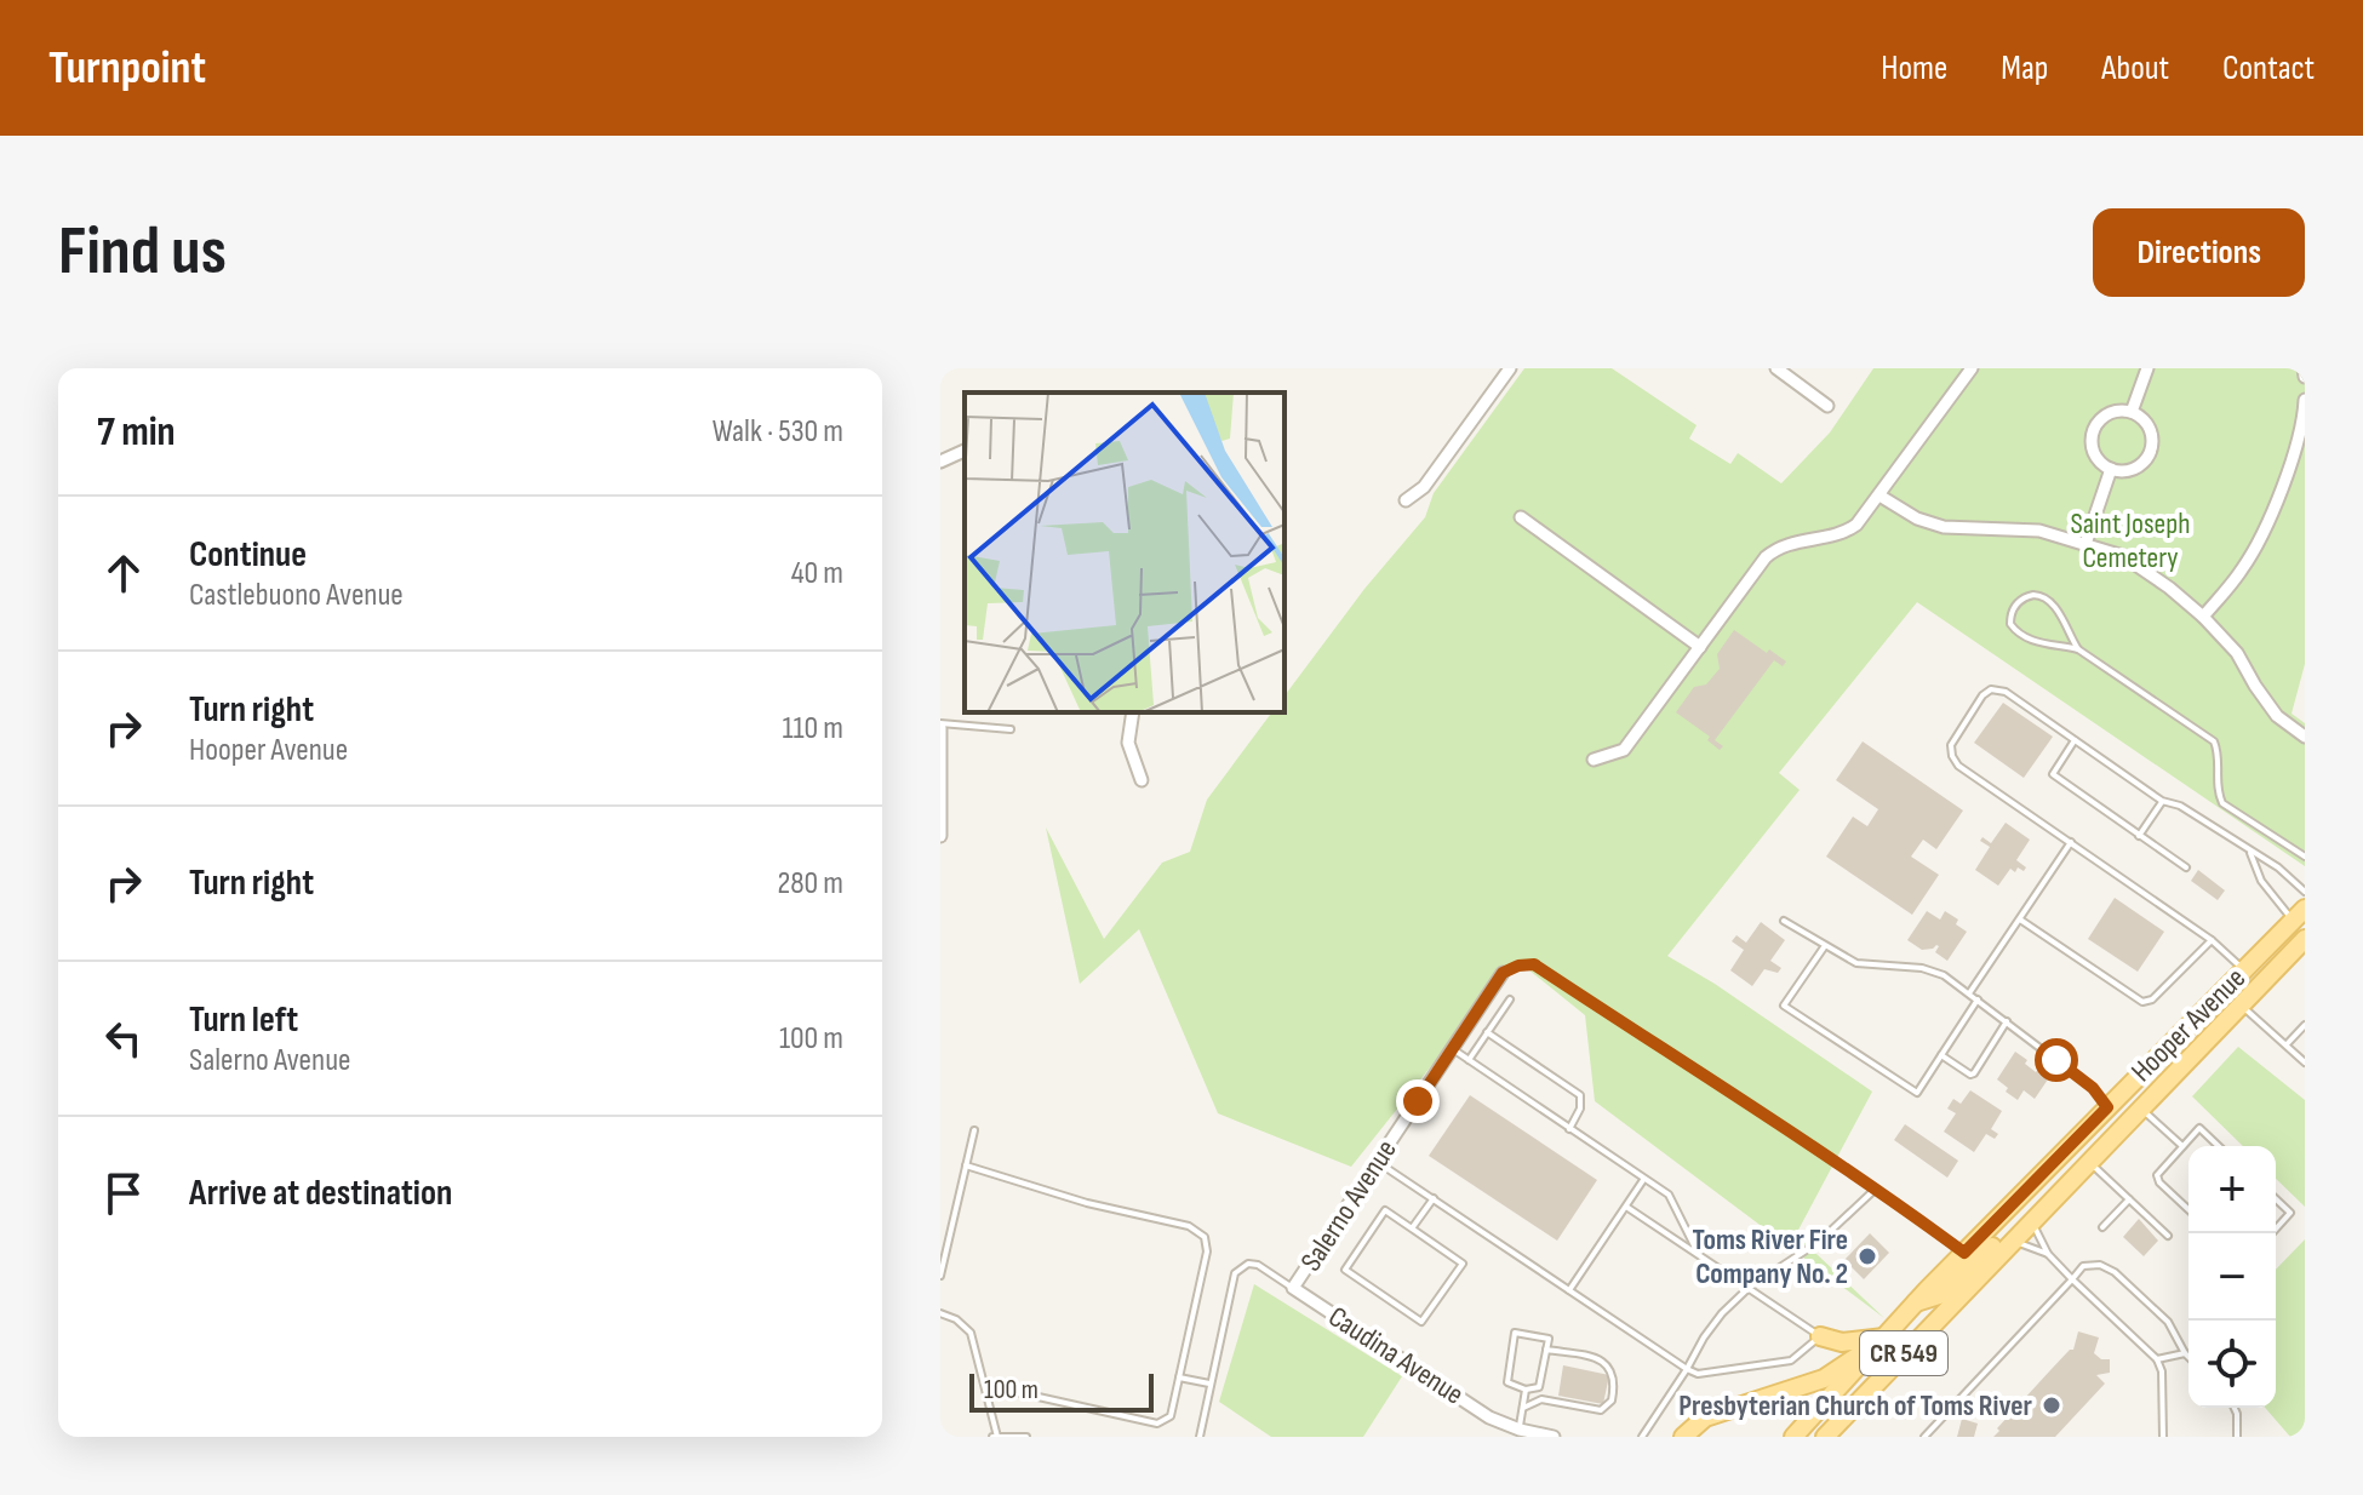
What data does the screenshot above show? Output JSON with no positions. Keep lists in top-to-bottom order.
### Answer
{
  "streets": {
    "main road": ["Hooper Avenue", "CR 549"],
    "street": ["Salerno Avenue", "Caudina Avenue"]
  },
  "crossings": [
    ["Salerno Avenue", "Caudina Avenue"]
  ],
  "parks": ["Saint Joseph Cemetery"],
  "places": ["Toms River Fire Company No. 2", "Presbyterian Church of Toms River"],
  "scale_bar": "100 m",
  "page": {
    "header": "Turnpoint",
    "nav": [
      "Home",
      "Map",
      "About",
      "Contact"
    ],
    "buttons": "Directions",
    "title": "Find us",
    "heading": ["7 min", "Walk · 530 m"],
    "list": [
      ["Continue", "Castlebuono Avenue", "40 m"],
      ["Turn right", "Hooper Avenue", "110 m"],
      ["Turn right", "280 m"],
      ["Turn left", "Salerno Avenue", "100 m"],
      "Arrive at destination"
    ],
    "map_buttons": ["+", "−"],
    "scale": "100 m"
  }
}
